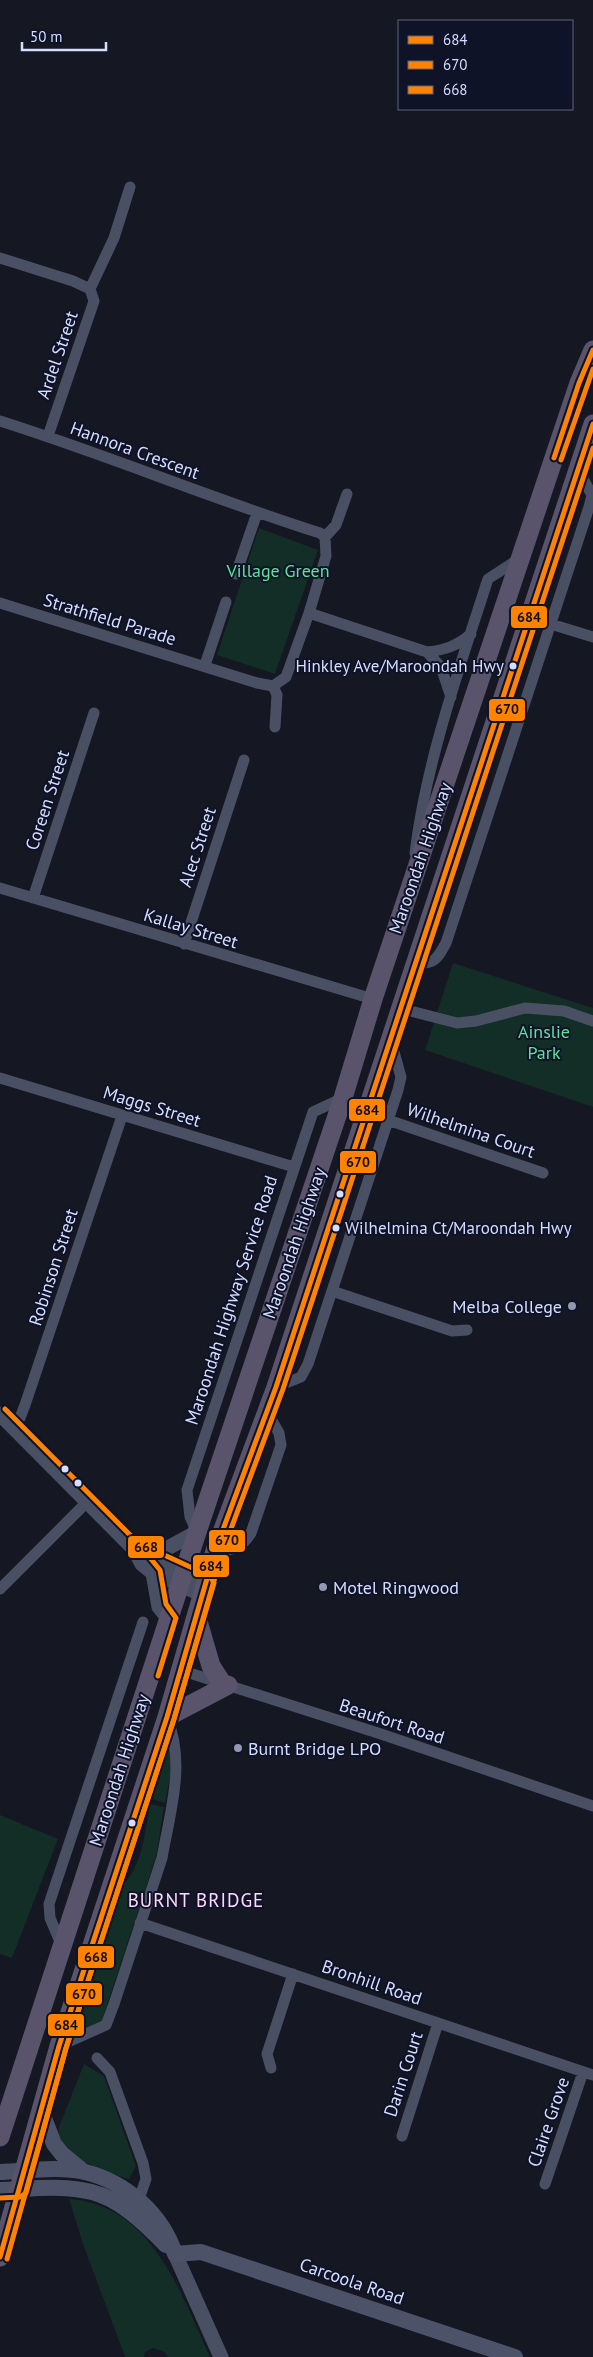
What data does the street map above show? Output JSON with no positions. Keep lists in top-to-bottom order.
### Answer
{
  "streets": {
    "highway": ["Maroondah Highway"],
    "main road": ["Carcoola Road"],
    "street": [
      "Ardel Street",
      "Hannora Crescent",
      "Strathfield Parade",
      "Coreen Street",
      "Alec Street",
      "Kallay Street",
      "Maggs Street",
      "Wilhelmina Court",
      "Robinson Street",
      "Maroondah Highway Service Road",
      "Beaufort Road",
      "Bronhill Road",
      "Darin Court",
      "Claire Grove"
    ]
  },
  "crossings": [
    ["Ardel Street", "Hannora Crescent"],
    ["Coreen Street", "Kallay Street"],
    ["Alec Street", "Kallay Street"],
    ["Maroondah Highway", "Kallay Street"],
    ["Maroondah Highway", "Maroondah Highway Service Road"],
    ["Maroondah Highway", "Beaufort Road"],
    ["Maggs Street", "Robinson Street"],
    ["Maggs Street", "Maroondah Highway Service Road"],
    ["Bronhill Road", "Darin Court"],
    ["Bronhill Road", "Claire Grove"]
  ],
  "districts": ["BURNT BRIDGE"],
  "parks": ["Village Green", "Ainslie Park"],
  "places": [
    "Hinkley Ave/Maroondah Hwy",
    "Wilhelmina Ct/Maroondah Hwy",
    "Melba College",
    "Motel Ringwood",
    "Burnt Bridge LPO"
  ],
  "lines": ["transit line 684", "transit line 670", "transit line 668"],
  "legend": ["684", "670", "668"],
  "scale_bar": "50 m"
}
